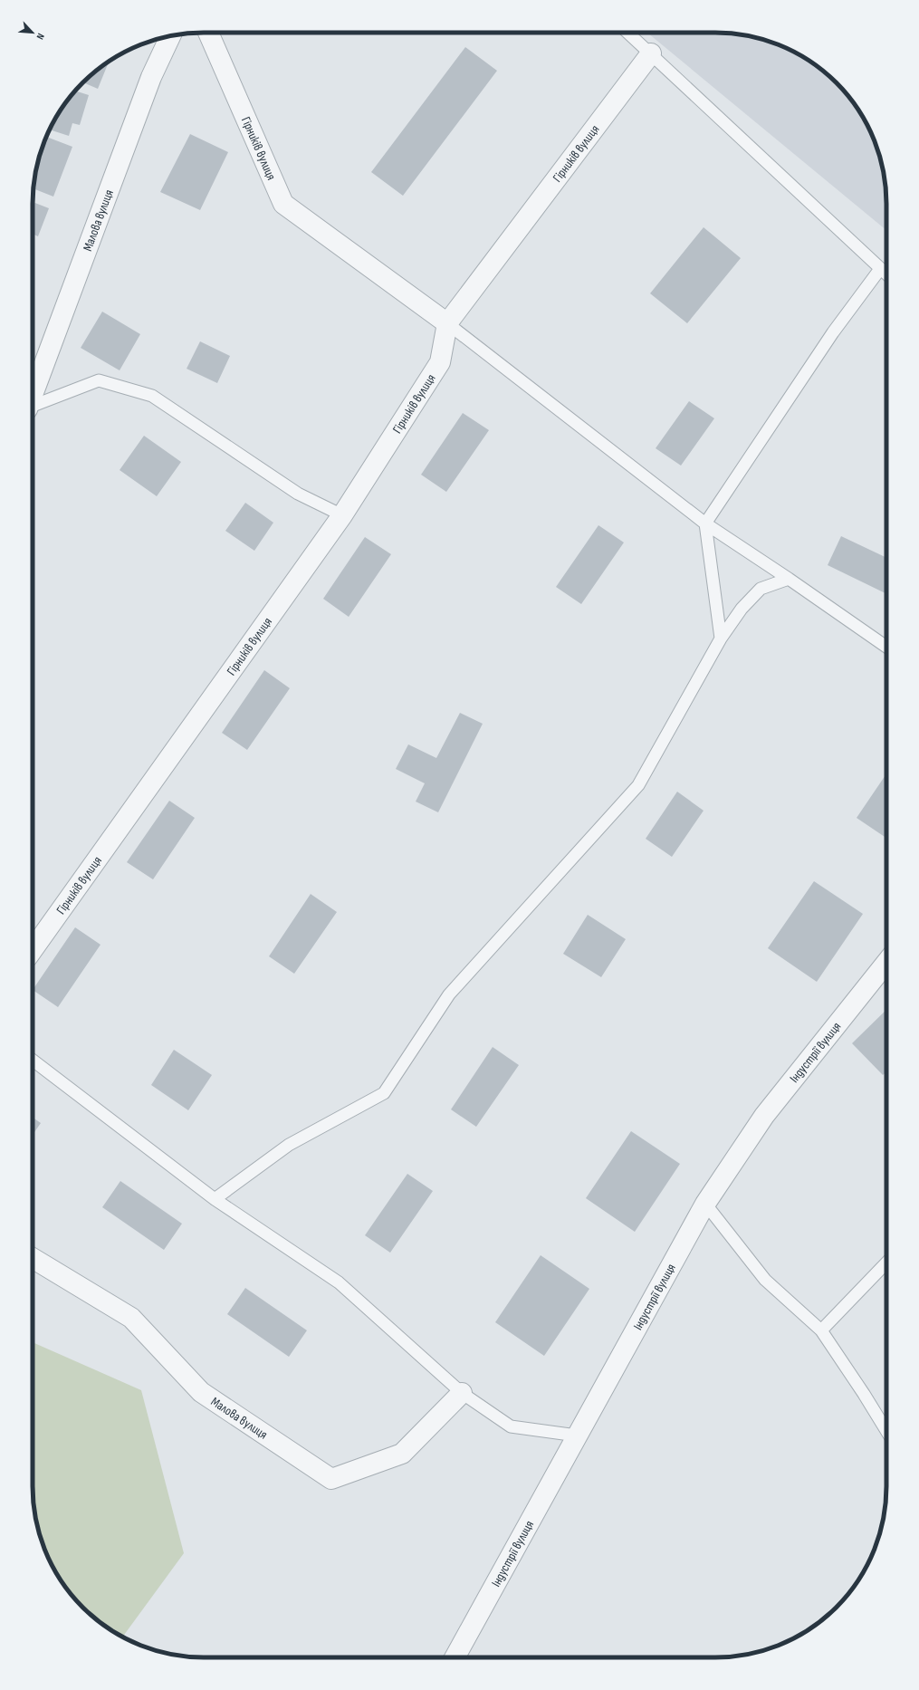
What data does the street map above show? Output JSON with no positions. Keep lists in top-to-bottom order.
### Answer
{
  "streets": {
    "street": ["Гірників вулиця", "Малова вулиця", "Індустрії вулиця"]
  },
  "north": "bottom right"
}
